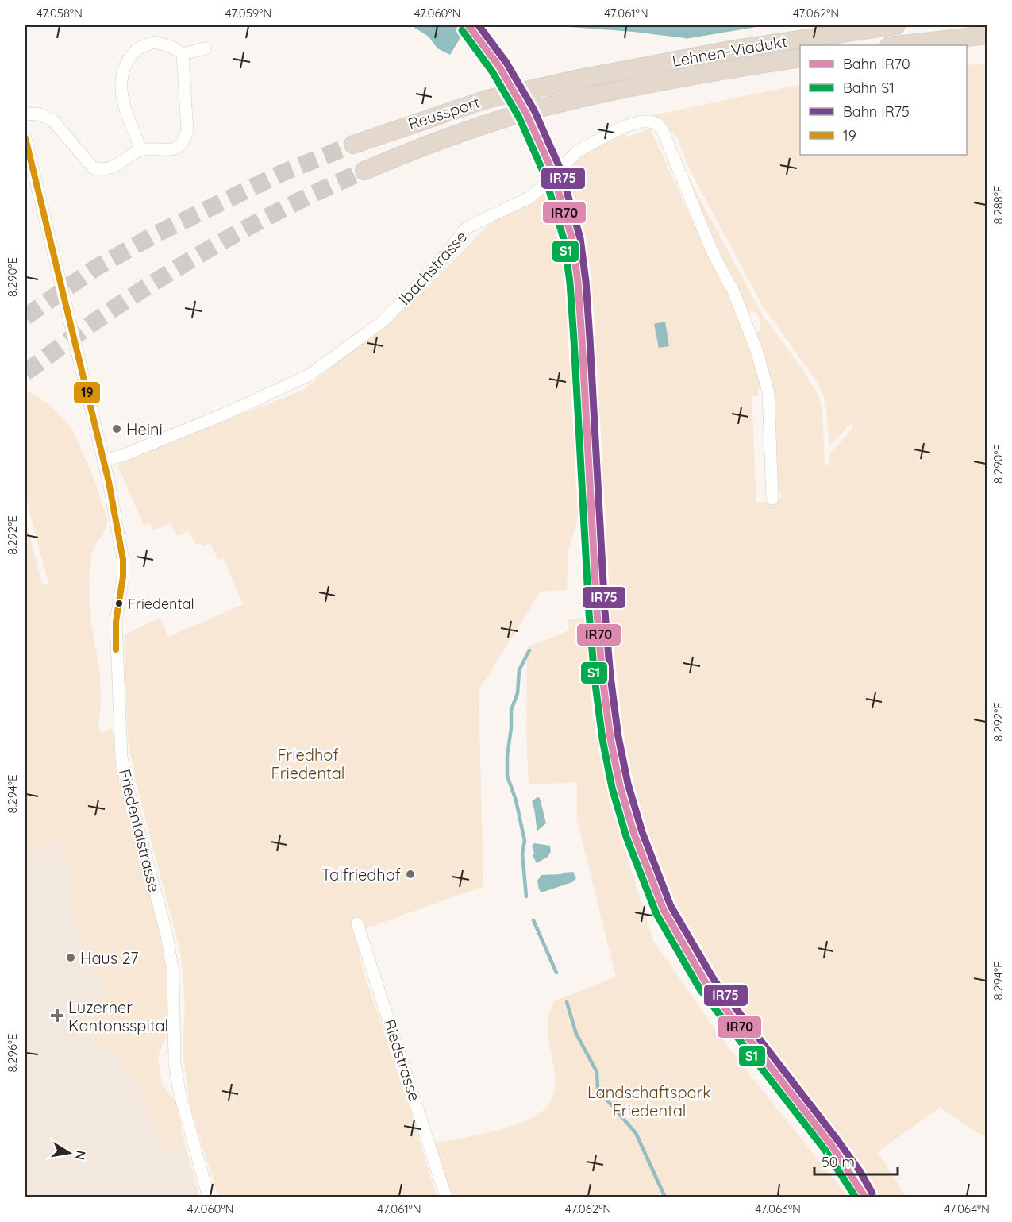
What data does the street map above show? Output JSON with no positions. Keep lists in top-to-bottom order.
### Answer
{
  "streets": {
    "highway": ["Lehnen-Viadukt", "Reussport"],
    "street": ["Ibachstrasse", "Friedentalstrasse", "Riedstrasse"]
  },
  "crossings": [
    ["Lehnen-Viadukt", "Reussport"],
    ["Ibachstrasse", "Friedentalstrasse"]
  ],
  "parks": ["Friedhof Friedental", "Landschaftspark Friedental"],
  "places": {
    "other": [
      "Heini",
      "Friedental",
      "Talfriedhof",
      "Haus 27"
    ],
    "health": ["Luzerner Kantonsspital"]
  },
  "lines": [
    "rail line IR70",
    "rail line IR75",
    "rail line S1",
    "transit line 19"
  ],
  "legend": [
    "Bahn IR70",
    "Bahn S1",
    "Bahn IR75",
    "19"
  ],
  "scale_bar": "50 m",
  "north": "right",
  "coordinates": [
    "47.058°N",
    "47.059°N",
    "47.060°N",
    "47.061°N",
    "47.062°N",
    "8.288°E",
    "8.290°E",
    "8.292°E",
    "8.294°E",
    "8.296°E",
    "47.063°N",
    "47.064°N"
  ]
}
